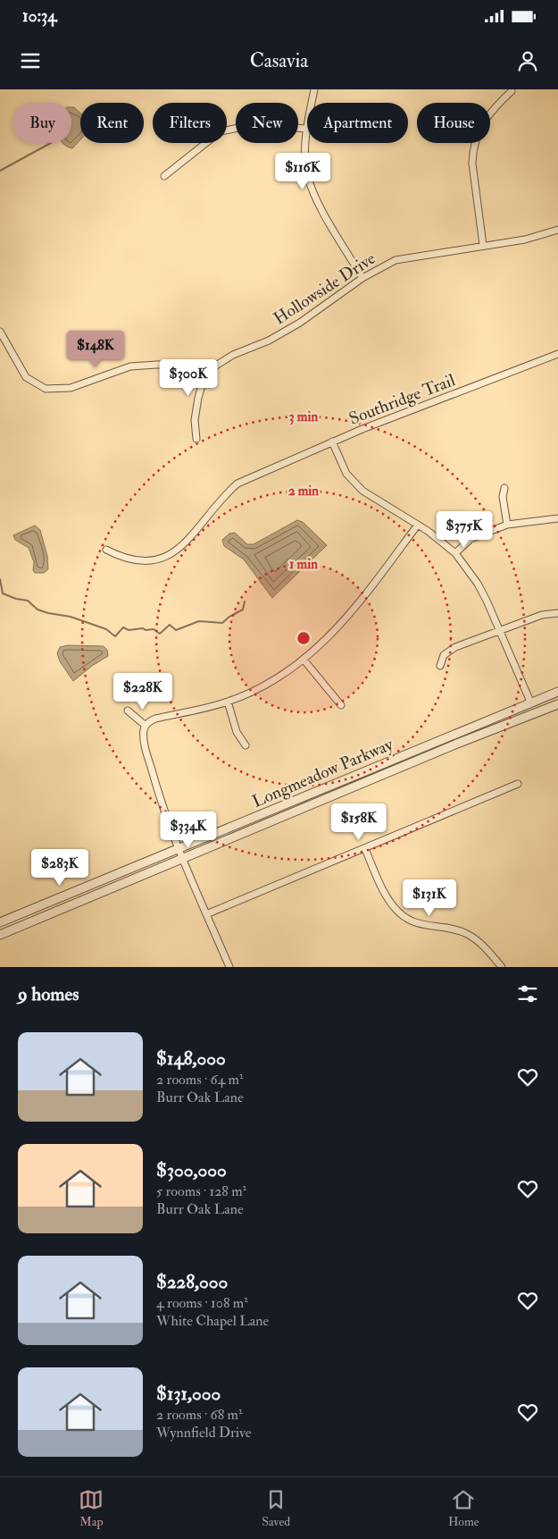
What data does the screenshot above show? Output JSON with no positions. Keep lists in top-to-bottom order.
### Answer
{
  "streets": {
    "street": ["Hollowside Drive", "Southridge Trail", "Longmeadow Parkway"]
  },
  "page": {
    "status": "10:34",
    "header": "Casavia",
    "chip": [
      "Buy",
      "Rent",
      "Filters",
      "New",
      "Apartment",
      "House"
    ],
    "price": [
      "$116K",
      "$148K",
      "$300K",
      "$375K",
      "$228K",
      "$158K",
      "$334K",
      "$283K",
      "$131K"
    ],
    "heading": "9 homes",
    "list": [
      {
        "name": "$148,000",
        "note": "2 rooms · 64 m² · Burr Oak Lane"
      },
      {
        "name": "$300,000",
        "note": "5 rooms · 128 m² · Burr Oak Lane"
      },
      {
        "name": "$228,000",
        "note": "4 rooms · 108 m² · White Chapel Lane"
      },
      {
        "name": "$131,000",
        "note": "2 rooms · 68 m² · Wynnfield Drive"
      }
    ],
    "tabs": ["Map", "Saved", "Home"]
  },
  "rings": ["3 min", "2 min", "1 min"]
}
